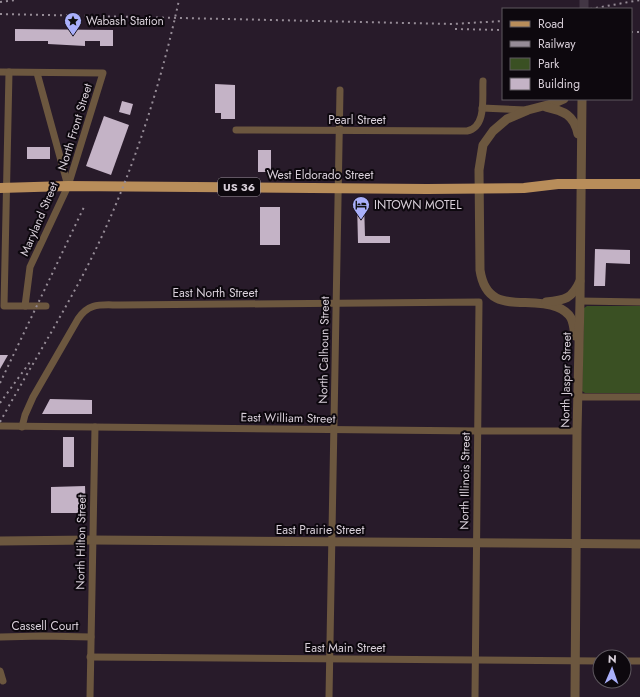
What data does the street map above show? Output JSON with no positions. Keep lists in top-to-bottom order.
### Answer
{
  "streets": {
    "main road": ["West Eldorado Street", "US 36"],
    "street": [
      "Pearl Street",
      "North Front Street",
      "Maryland Street",
      "East North Street",
      "North Calhoun Street",
      "North Jasper Street",
      "East William Street",
      "North Illinois Street",
      "East Prairie Street",
      "North Hilton Street",
      "Cassell Court",
      "East Main Street"
    ]
  },
  "crossings": [
    ["Pearl Street", "North Calhoun Street"],
    ["North Front Street", "West Eldorado Street"],
    ["North Front Street", "Maryland Street"],
    ["West Eldorado Street", "Maryland Street"],
    ["West Eldorado Street", "North Calhoun Street"],
    ["West Eldorado Street", "North Jasper Street"],
    ["East North Street", "North Calhoun Street"],
    ["East North Street", "East William Street"],
    ["East North Street", "North Illinois Street"],
    ["North Calhoun Street", "East William Street"],
    ["North Calhoun Street", "East Prairie Street"],
    ["North Calhoun Street", "East Main Street"],
    ["North Jasper Street", "East William Street"],
    ["North Jasper Street", "East Prairie Street"],
    ["North Jasper Street", "East Main Street"],
    ["East William Street", "North Illinois Street"],
    ["East William Street", "North Hilton Street"],
    ["North Illinois Street", "East Prairie Street"],
    ["North Illinois Street", "East Main Street"],
    ["East Prairie Street", "North Hilton Street"],
    ["North Hilton Street", "Cassell Court"],
    ["North Hilton Street", "East Main Street"]
  ],
  "places": {
    "place": ["Wabash Station"],
    "hotel": ["INTOWN MOTEL"]
  },
  "legend": [
    "Road",
    "Railway",
    "Park",
    "Building"
  ],
  "north": "top"
}
